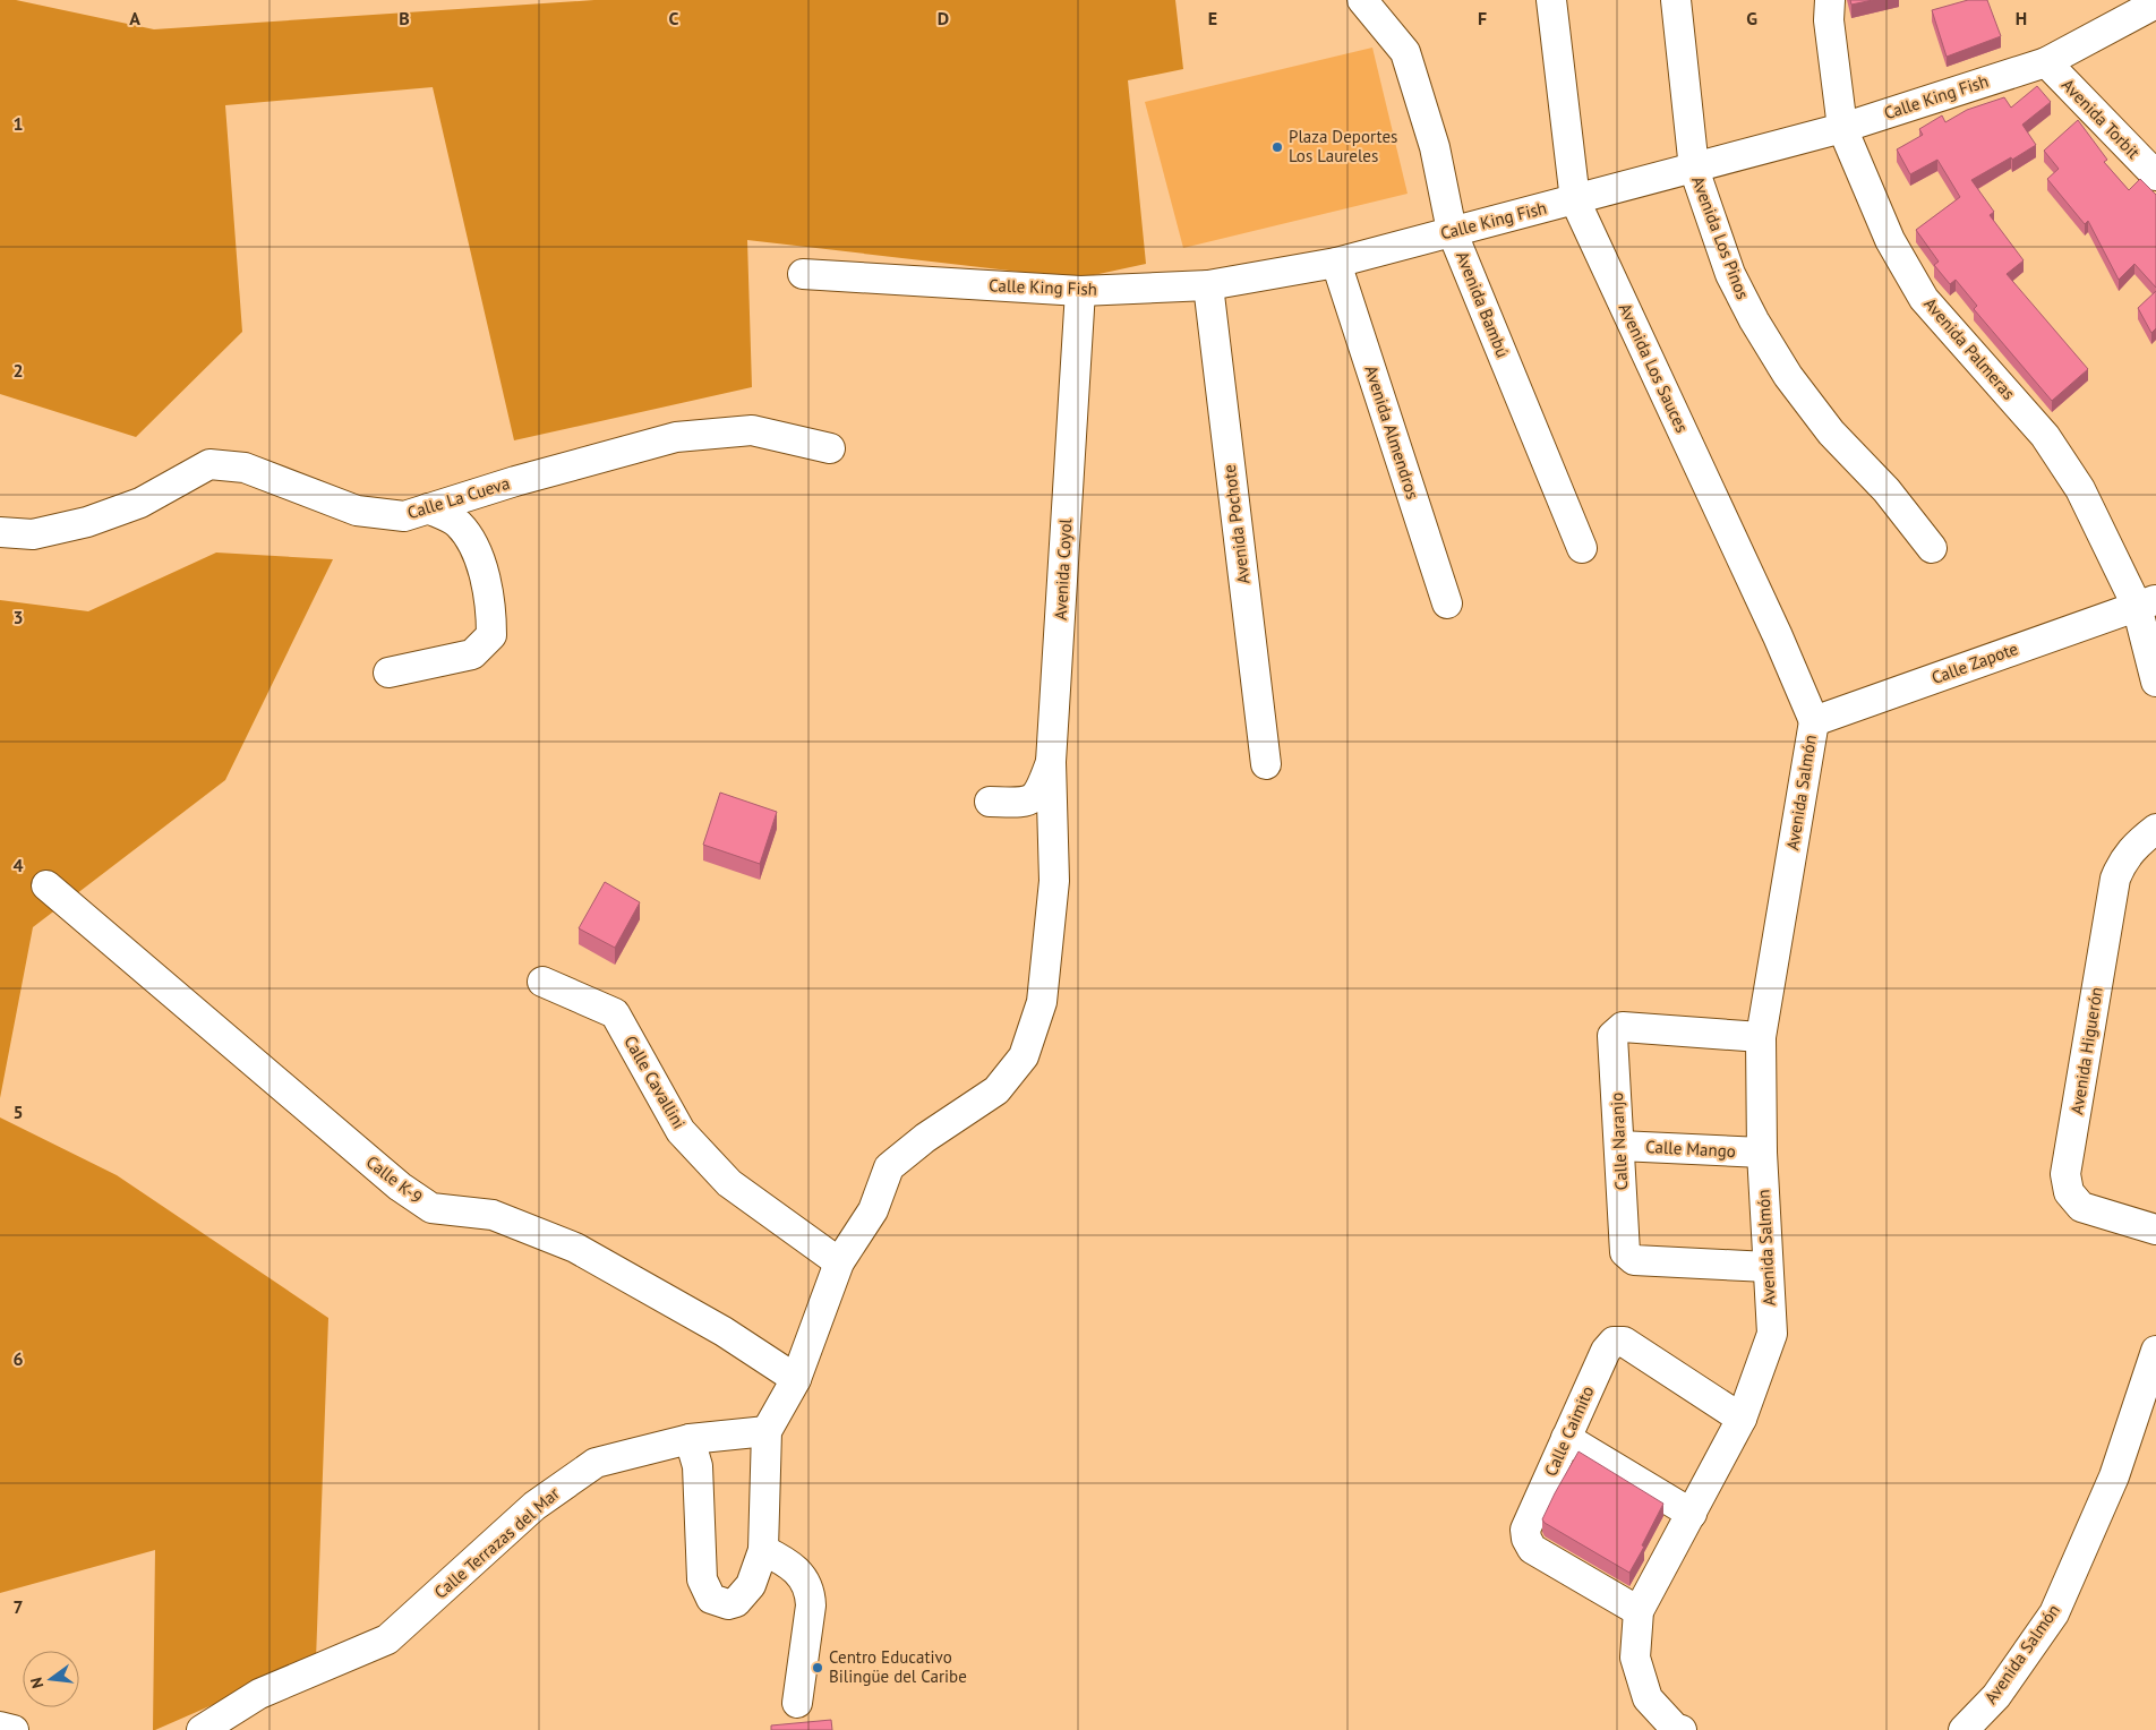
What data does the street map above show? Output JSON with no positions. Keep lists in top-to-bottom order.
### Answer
{
  "streets": {
    "street": [
      "Calle King Fish",
      "Avenida Torbit",
      "Avenida Los Pinos",
      "Avenida Bambú",
      "Avenida Palmeras",
      "Avenida Los Sauces",
      "Avenida Almendros",
      "Calle La Cueva",
      "Avenida Pochote",
      "Avenida Coyol",
      "Calle Zapote",
      "Avenida Salmón",
      "Avenida Higuerón",
      "Calle Cavallini",
      "Calle Naranjo",
      "Calle Mango",
      "Calle K-9",
      "Calle Caimito",
      "Calle Terrazas del Mar"
    ]
  },
  "crossings": [
    ["Calle King Fish", "Avenida Torbit"],
    ["Calle King Fish", "Avenida Los Pinos"],
    ["Calle King Fish", "Avenida Bambú"],
    ["Calle King Fish", "Avenida Palmeras"],
    ["Calle King Fish", "Avenida Los Sauces"],
    ["Calle King Fish", "Avenida Almendros"],
    ["Calle King Fish", "Avenida Pochote"],
    ["Calle King Fish", "Avenida Coyol"],
    ["Avenida Palmeras", "Calle Zapote"],
    ["Avenida Los Sauces", "Calle Zapote"],
    ["Avenida Los Sauces", "Avenida Salmón"],
    ["Calle Zapote", "Avenida Salmón"],
    ["Avenida Salmón", "Calle Naranjo"],
    ["Avenida Salmón", "Calle Mango"],
    ["Avenida Salmón", "Calle Caimito"],
    ["Calle Naranjo", "Calle Mango"]
  ],
  "places": ["Plaza Deportes Los Laureles", "Centro Educativo Bilingüe del Caribe"],
  "north": "left",
  "grid": {
    "columns": [
      "A",
      "B",
      "C",
      "D",
      "E",
      "F",
      "G",
      "H"
    ],
    "rows": [
      "1",
      "2",
      "3",
      "4",
      "5",
      "6",
      "7"
    ]
  }
}
